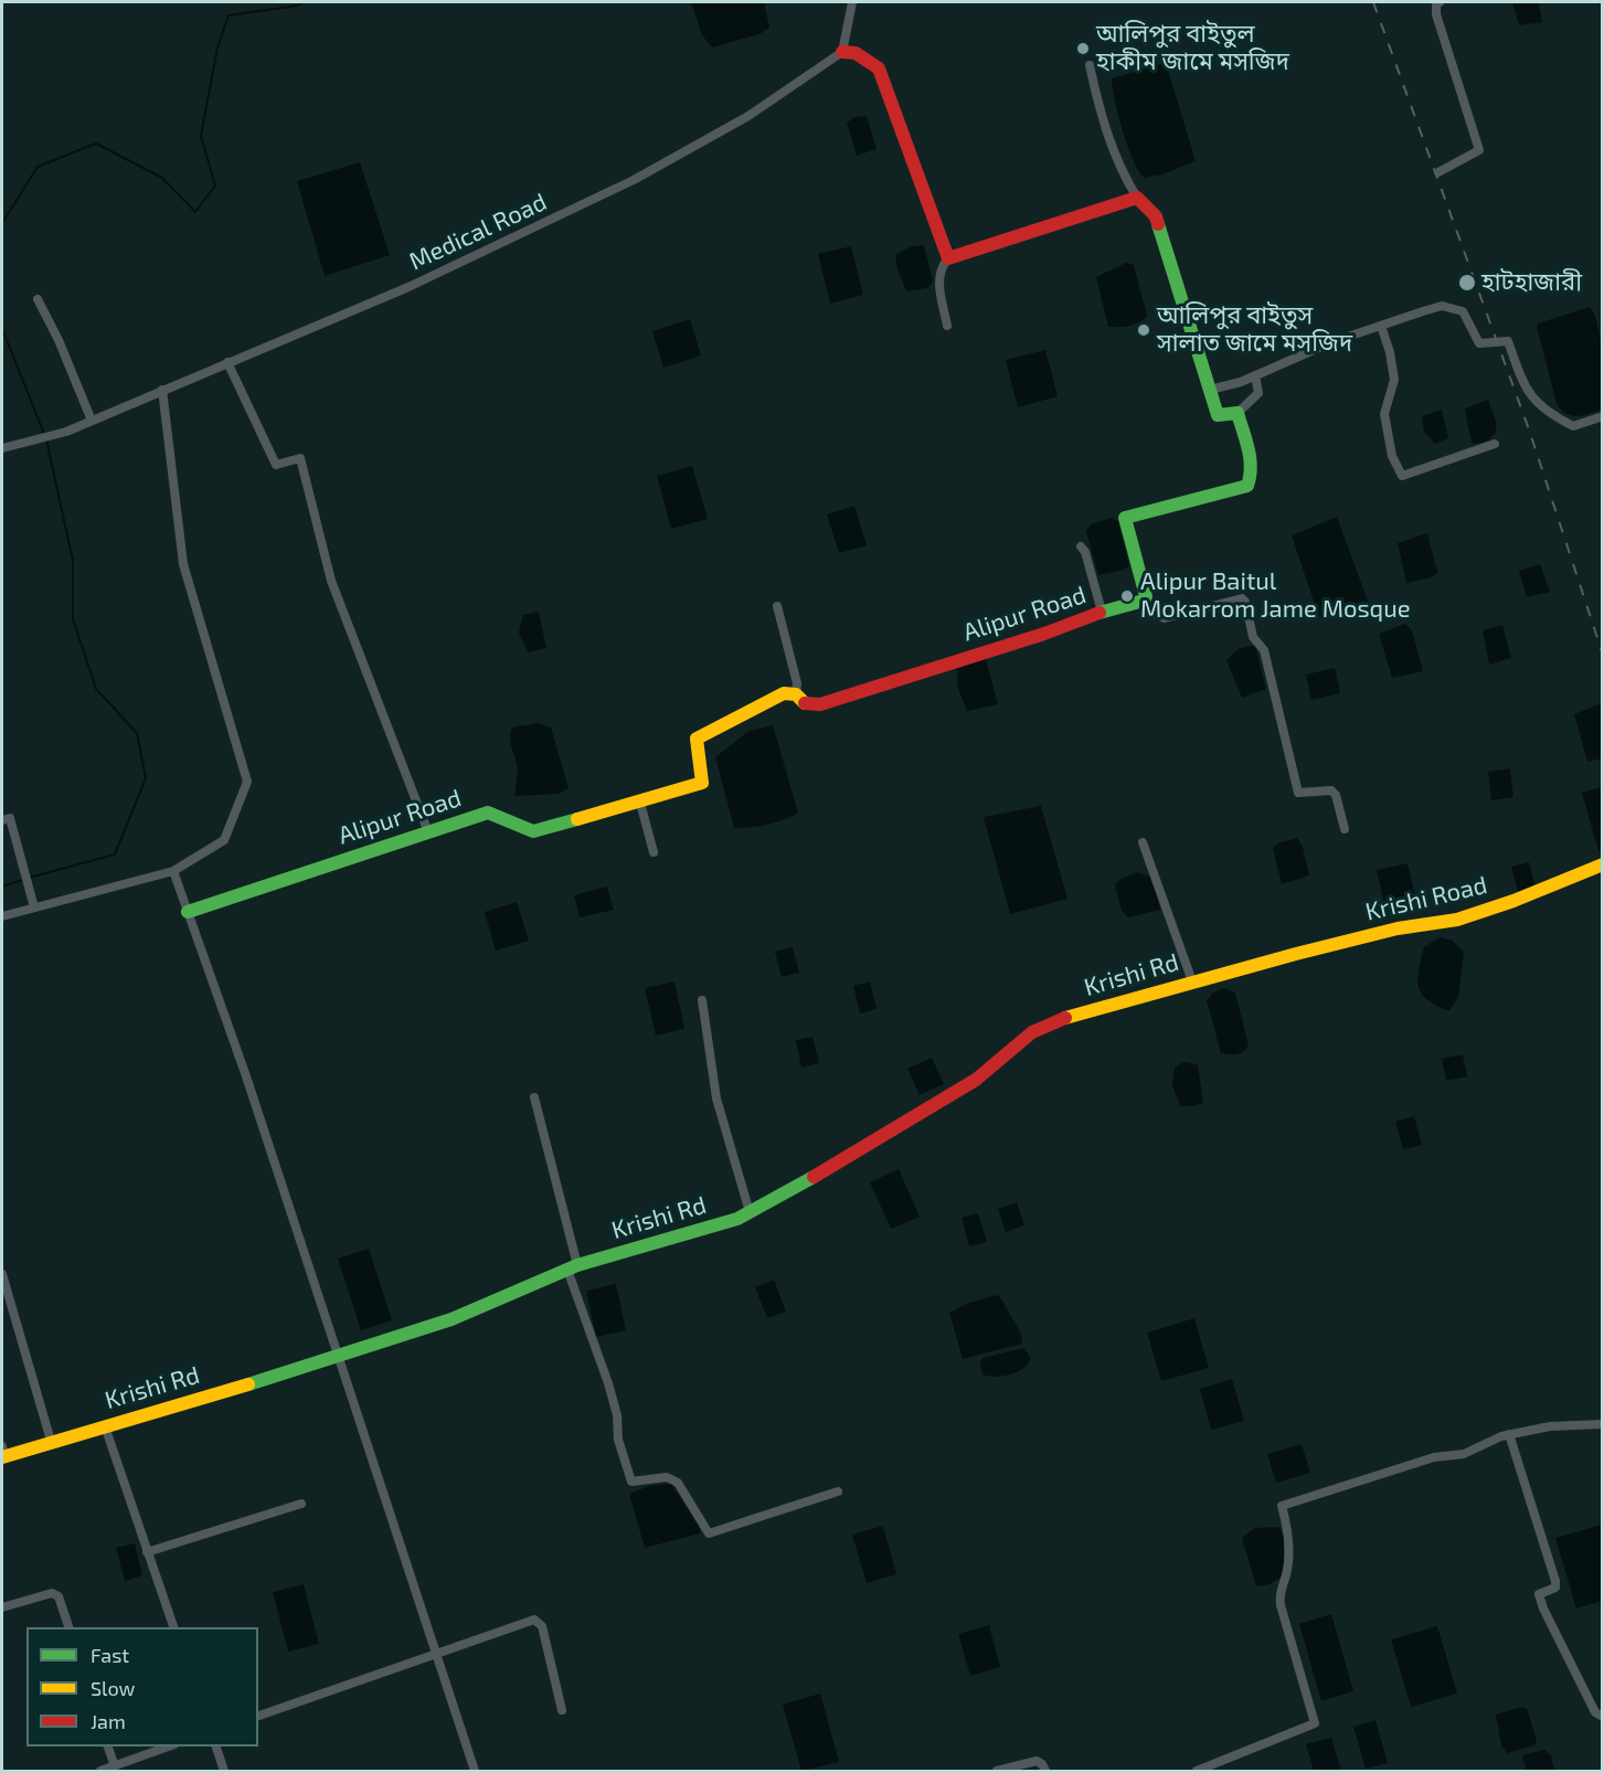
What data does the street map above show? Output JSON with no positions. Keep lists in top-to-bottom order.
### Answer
{
  "streets": {
    "street": [
      "Medical Road",
      "Alipur Road",
      "Krishi Road",
      "Krishi Rd"
    ]
  },
  "crossings": [
    ["Krishi Road", "Krishi Rd"]
  ],
  "places": [
    "আলিপুর বাইতুল হাকীম জামে মসজিদ",
    "হাটহাজারী",
    "আলিপুর বাইতুস সালাত জামে মসজিদ",
    "Alipur Baitul Mokarrom Jame Mosque"
  ],
  "legend": ["Fast", "Slow", "Jam"]
}
